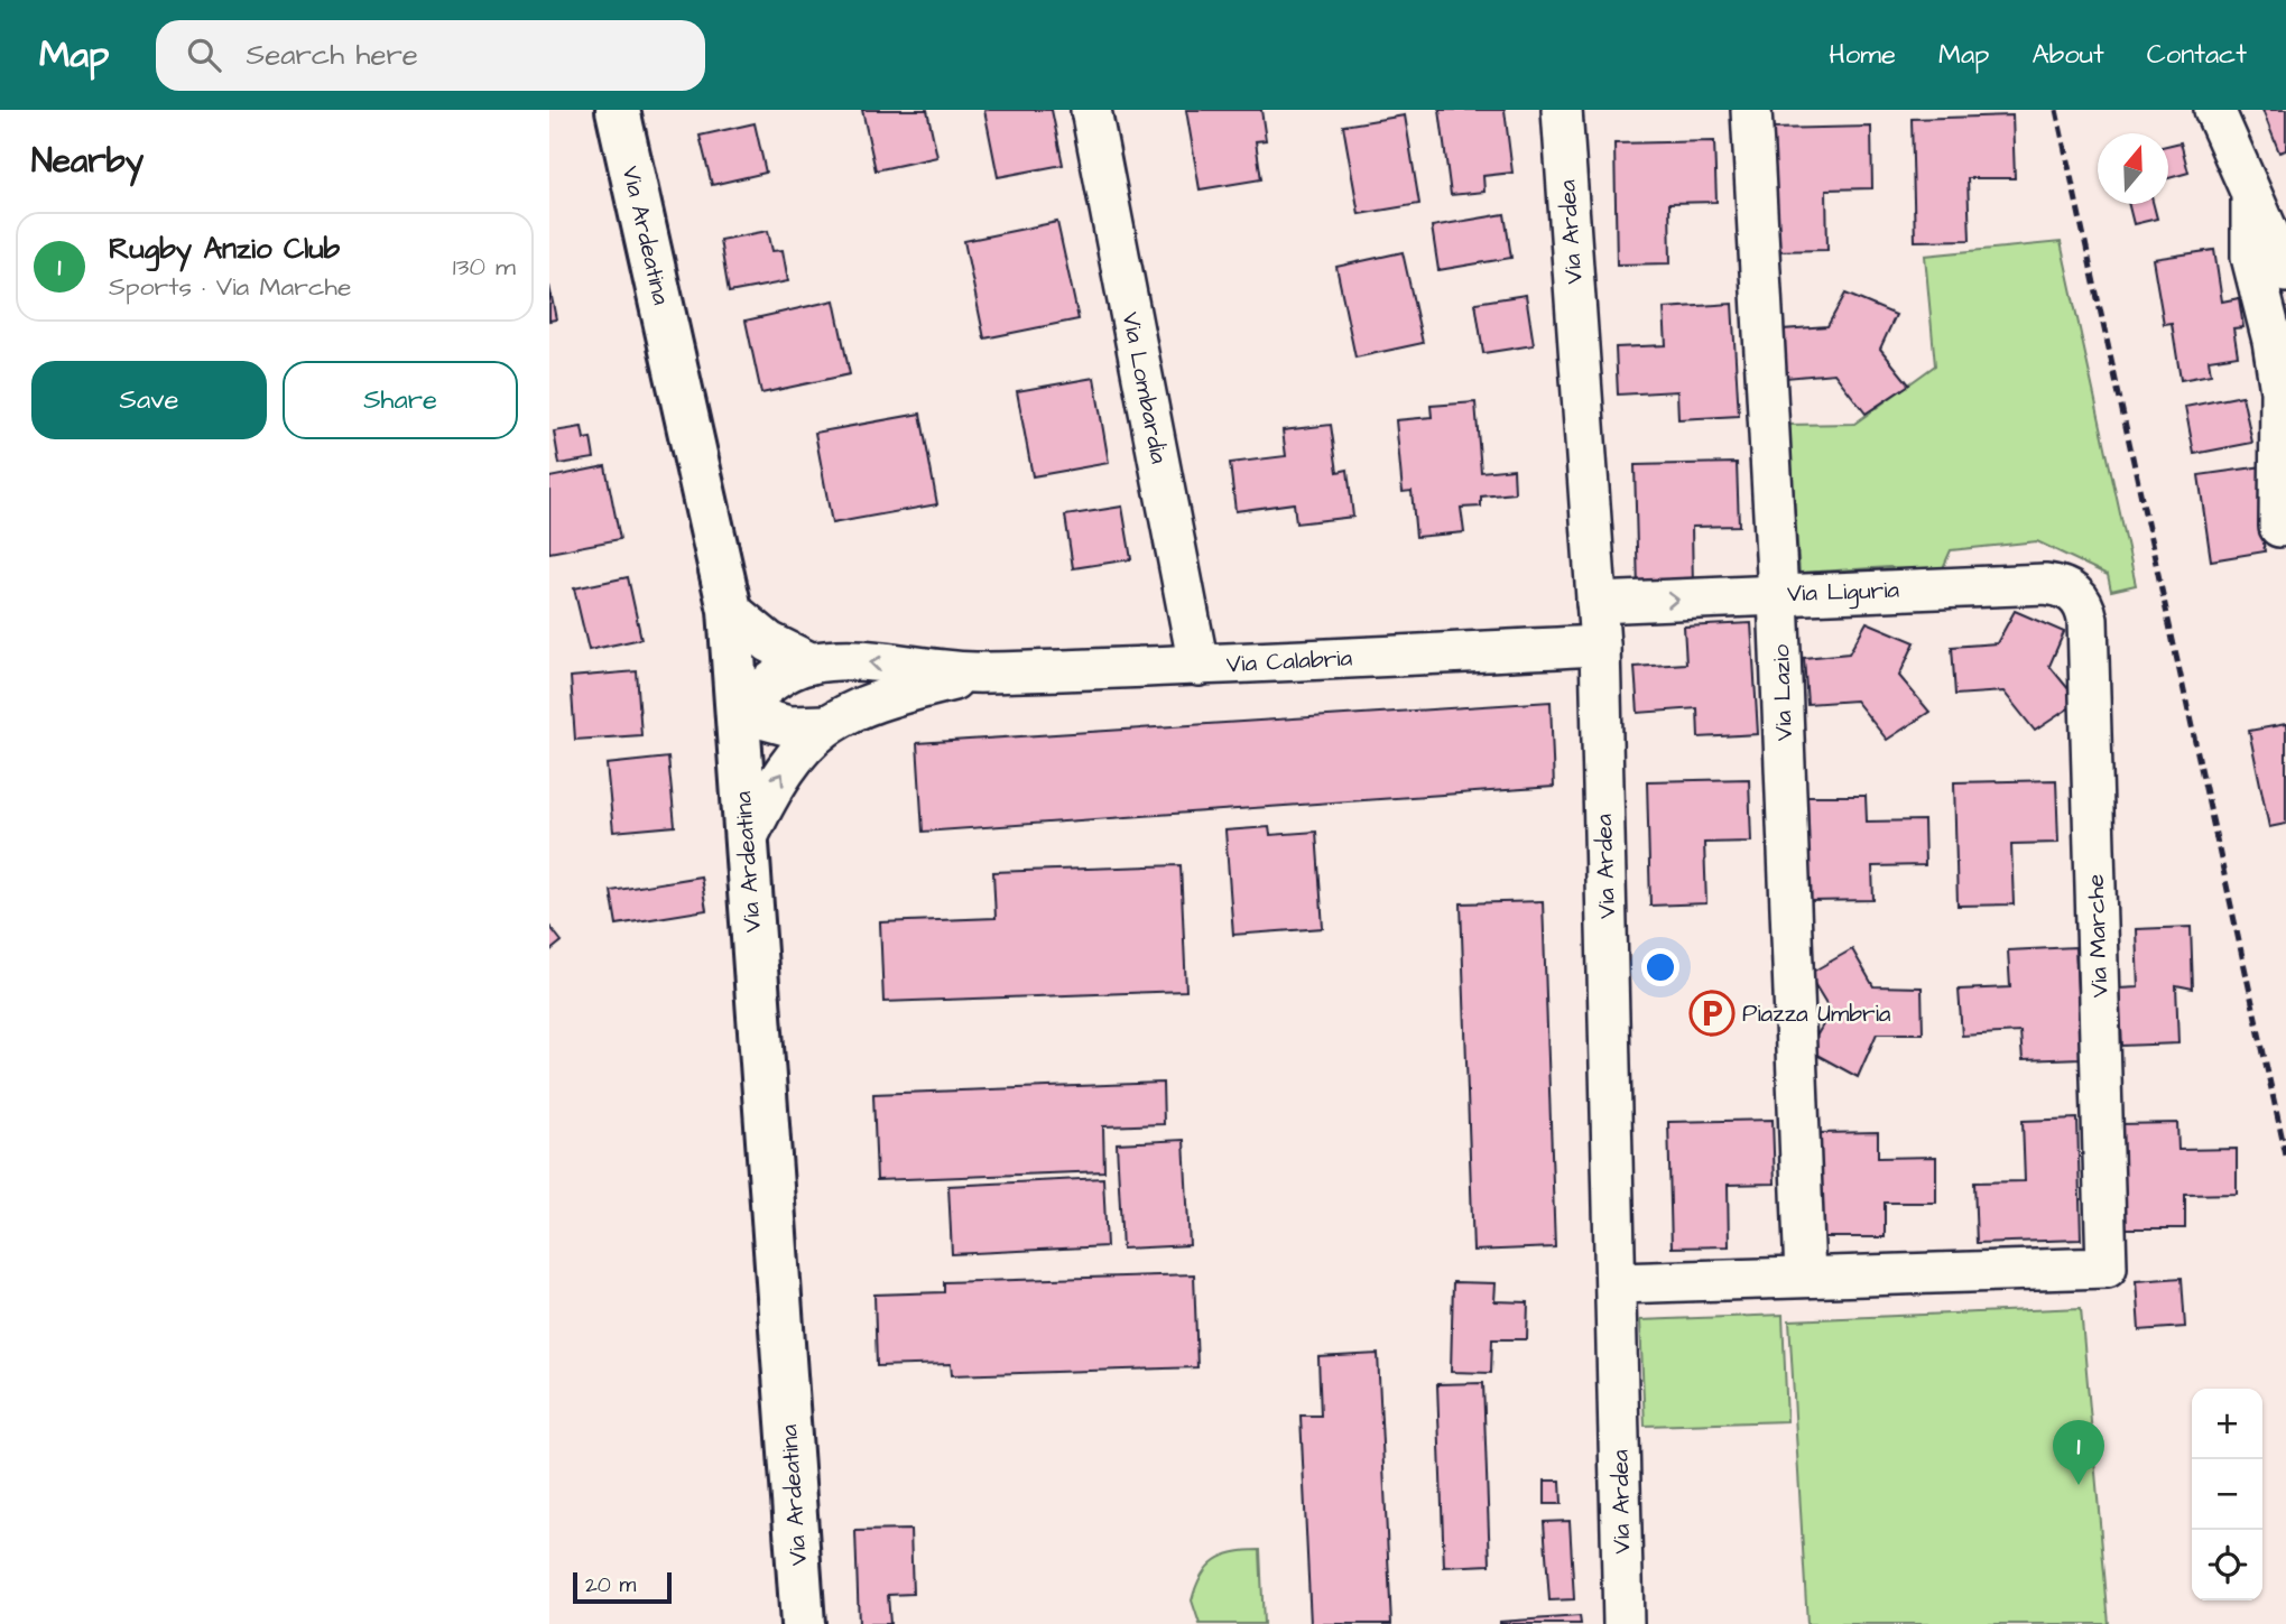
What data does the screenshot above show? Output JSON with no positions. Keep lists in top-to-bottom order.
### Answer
{
  "streets": {
    "main road": ["Via Ardeatina"],
    "street": [
      "Via Ardea",
      "Via Lombardia",
      "Via Liguria",
      "Via Calabria",
      "Via Lazio",
      "Via Marche"
    ]
  },
  "crossings": [
    ["Via Ardea", "Via Liguria"],
    ["Via Ardea", "Via Calabria"],
    ["Via Ardeatina", "Via Calabria"],
    ["Via Lombardia", "Via Calabria"],
    ["Via Liguria", "Via Lazio"],
    ["Via Liguria", "Via Marche"],
    ["Via Lazio", "Via Marche"]
  ],
  "one_way": ["Via Liguria"],
  "places": {
    "parking": ["Piazza Umbria"]
  },
  "scale_bar": "20 m",
  "north": "top",
  "page": {
    "header": "Map",
    "search": "Search here",
    "nav": [
      "Home",
      "Map",
      "About",
      "Contact"
    ],
    "heading": "Nearby",
    "list": [
      {
        "mark": "1",
        "name": "Rugby Anzio Club",
        "note": "Sports · Via Marche",
        "value": "130 m"
      }
    ],
    "buttons": ["Save", "Share"],
    "map_buttons": ["+", "−"],
    "pins": "1",
    "scale": "20 m"
  }
}
